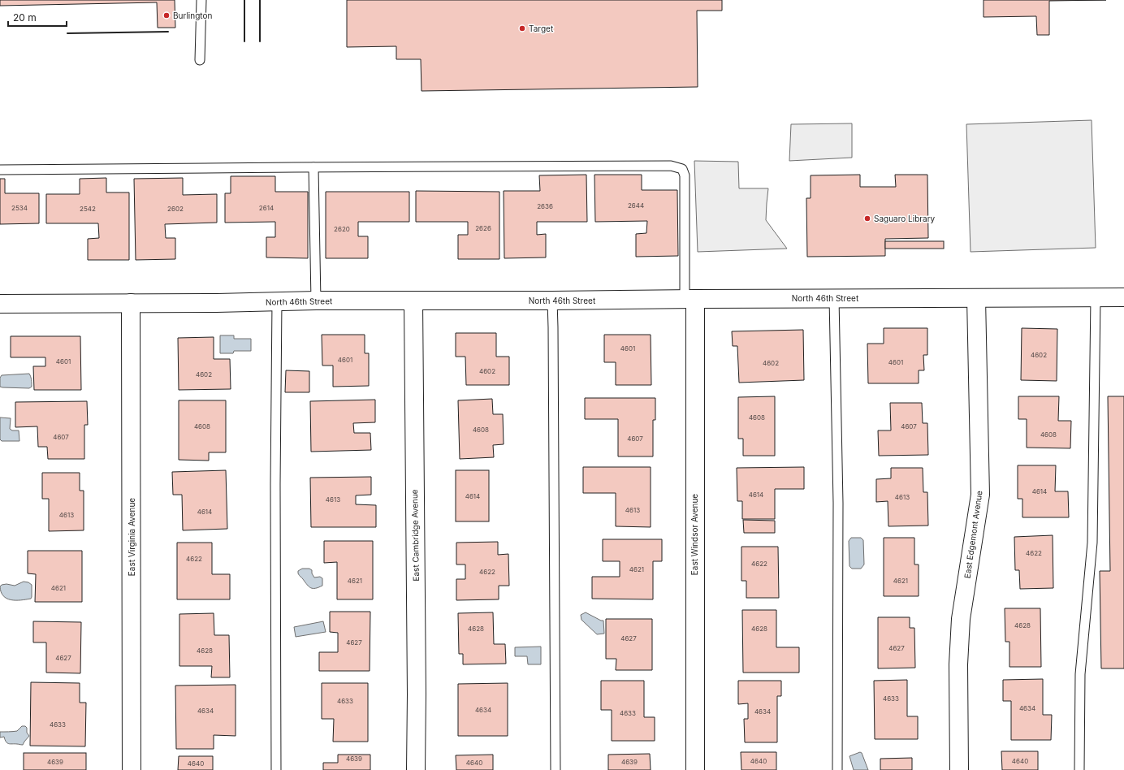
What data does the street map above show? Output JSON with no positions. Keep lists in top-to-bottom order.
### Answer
{
  "streets": {
    "street": [
      "North 46th Street",
      "East Windsor Avenue",
      "East Edgemont Avenue",
      "East Cambridge Avenue",
      "East Virginia Avenue"
    ]
  },
  "crossings": [
    ["North 46th Street", "East Windsor Avenue"],
    ["North 46th Street", "East Edgemont Avenue"],
    ["North 46th Street", "East Cambridge Avenue"],
    ["North 46th Street", "East Virginia Avenue"]
  ],
  "places": ["Burlington", "Target", "Saguaro Library"],
  "house_numbers": [
    "2644",
    "2636",
    "2534",
    "2614",
    "2542",
    "2602",
    "2626",
    "2620",
    "4601",
    "4602",
    "4601",
    "4601",
    "4601",
    "4602",
    "4602",
    "4602",
    "4608",
    "4608",
    "4607",
    "4608",
    "4608",
    "4607",
    "4607",
    "4614",
    "4614",
    "4614",
    "4613",
    "4613",
    "4613",
    "4614",
    "4613",
    "4622",
    "4622",
    "4622",
    "4621",
    "4622",
    "4621",
    "4621",
    "4621",
    "4628",
    "4628",
    "4628",
    "4627",
    "4627",
    "4627",
    "4628",
    "4627",
    "4633",
    "4633",
    "4634",
    "4634",
    "4634",
    "4634",
    "4633",
    "4633",
    "4639",
    "4640",
    "4640",
    "4639",
    "4639",
    "4640",
    "4640"
  ],
  "scale_bar": "20 m"
}
